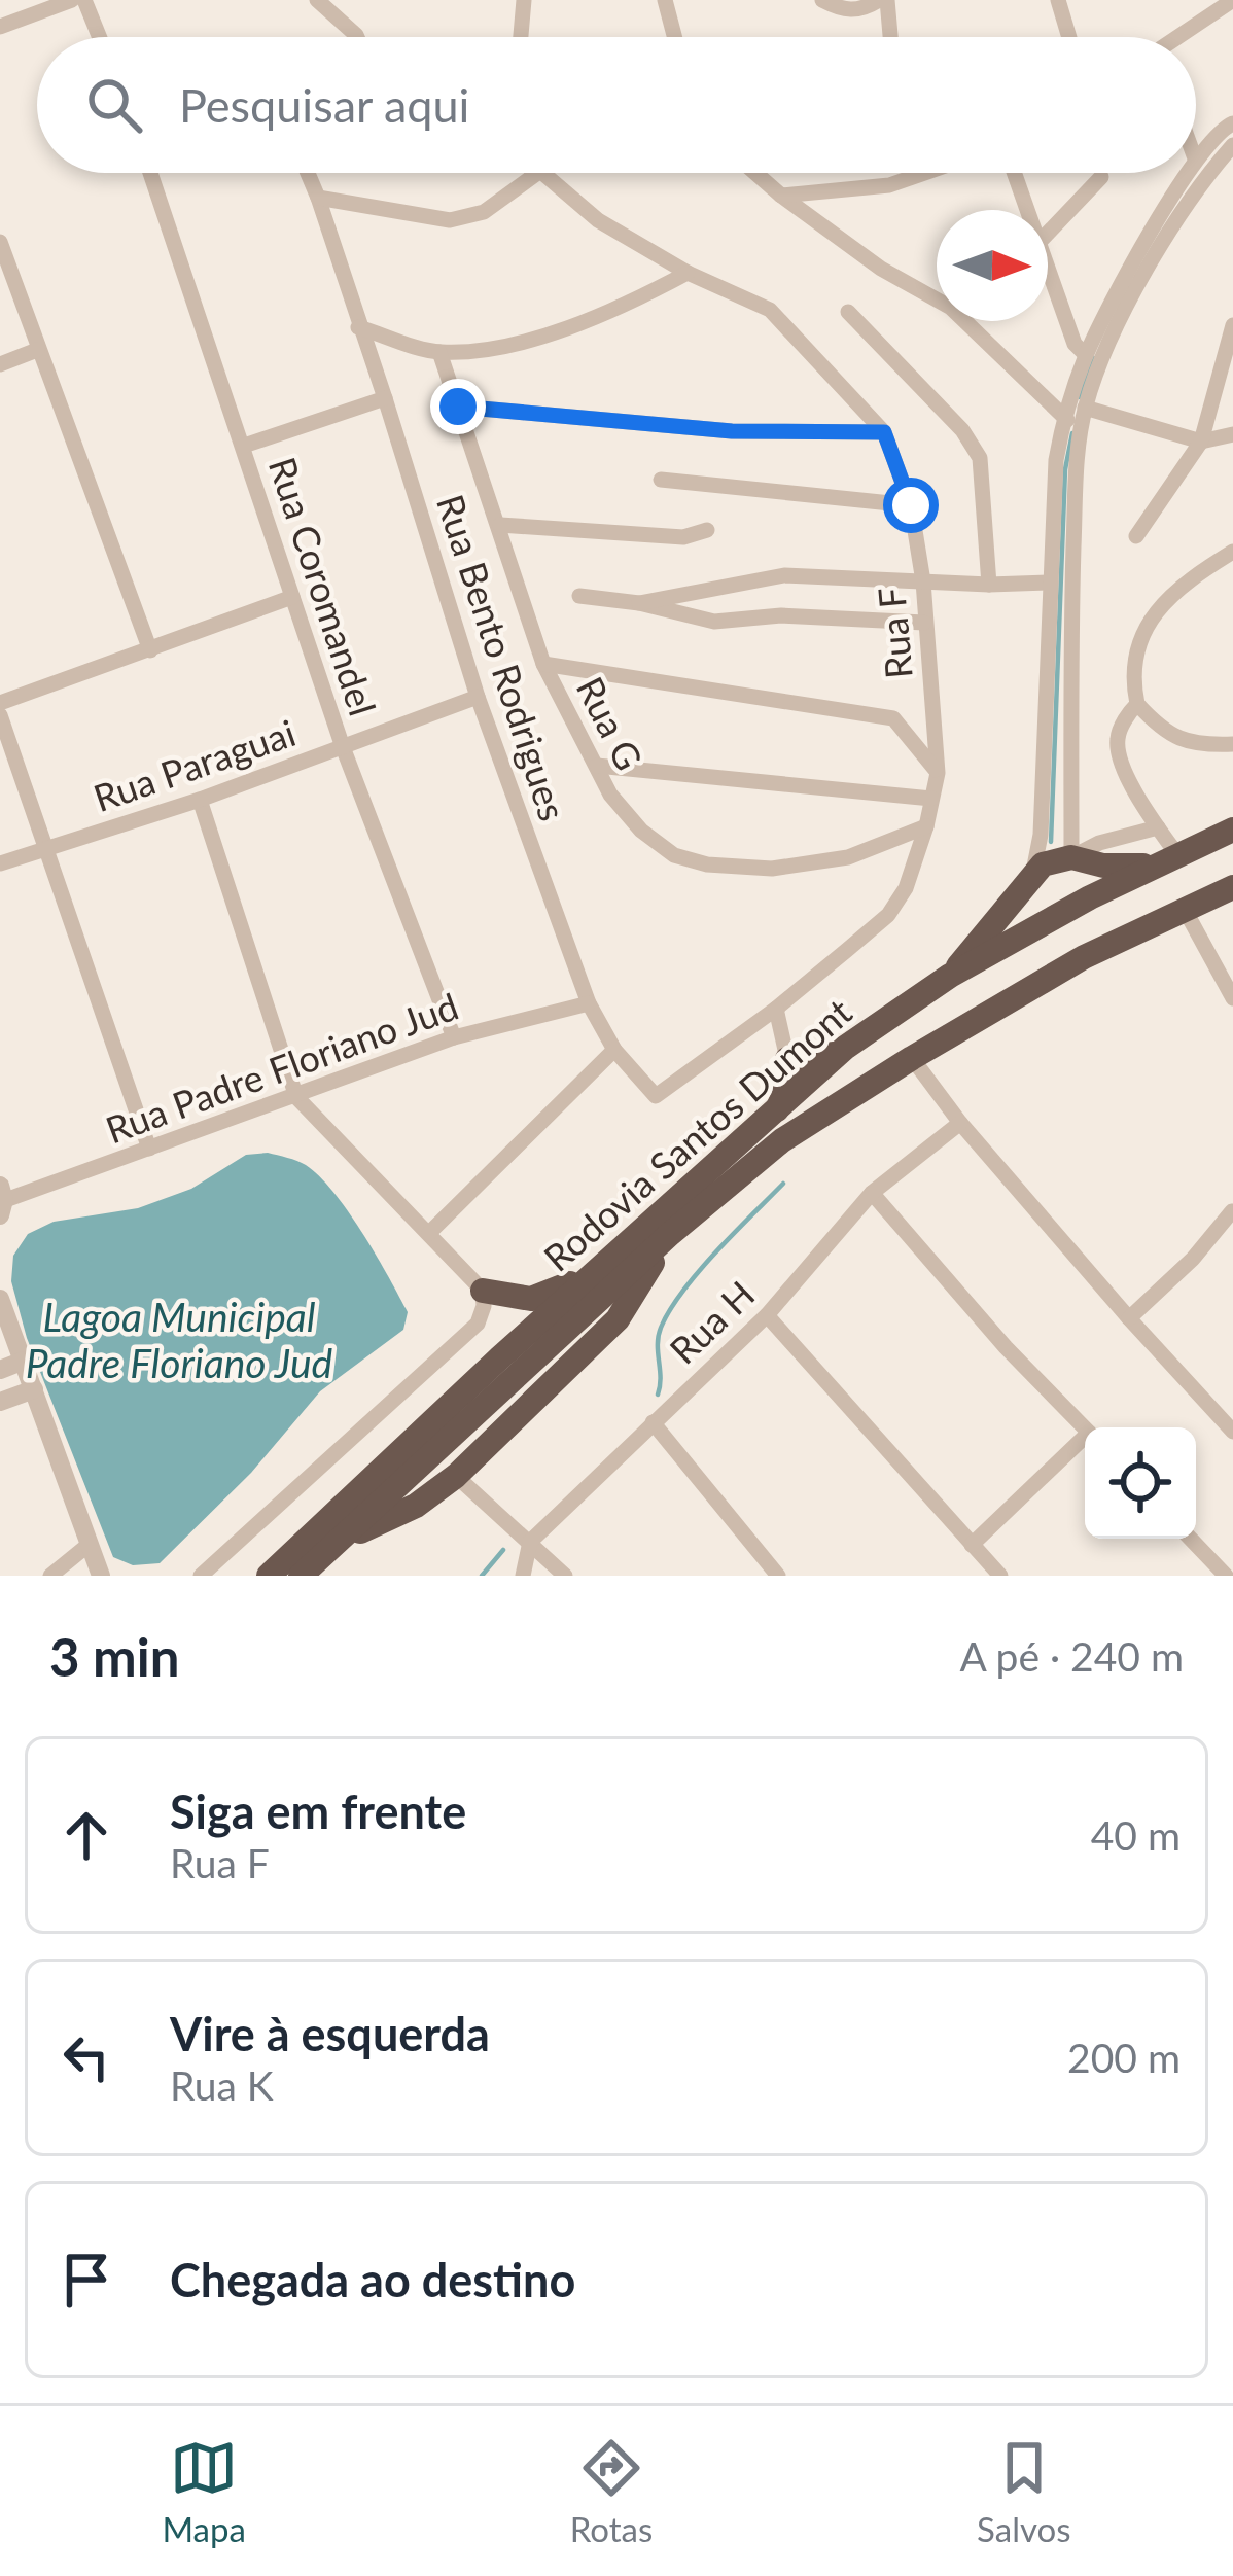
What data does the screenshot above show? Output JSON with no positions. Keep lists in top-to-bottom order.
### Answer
{
  "streets": {
    "highway": ["Rodovia Santos Dumont"],
    "street": [
      "Rua Coromandel",
      "Rua F",
      "Rua Bento Rodrigues",
      "Rua G",
      "Rua Paraguai",
      "Rua Padre Floriano Jud",
      "Rua H"
    ]
  },
  "crossings": [
    ["Rua Coromandel", "Rua Paraguai"],
    ["Rua Coromandel", "Rua Padre Floriano Jud"],
    ["Rua F", "Rua Bento Rodrigues"],
    ["Rua F", "Rua G"],
    ["Rua Bento Rodrigues", "Rua Paraguai"],
    ["Rua Bento Rodrigues", "Rua Padre Floriano Jud"]
  ],
  "water": ["Lagoa Municipal Padre Floriano Jud"],
  "north": "right",
  "page": {
    "search": "Pesquisar aqui",
    "heading": ["3 min", "A pé · 240 m"],
    "list": [
      ["Siga em frente", "Rua F", "40 m"],
      ["Vire à esquerda", "Rua K", "200 m"],
      "Chegada ao destino"
    ],
    "nav": ["Mapa", "Rotas", "Salvos"]
  }
}
